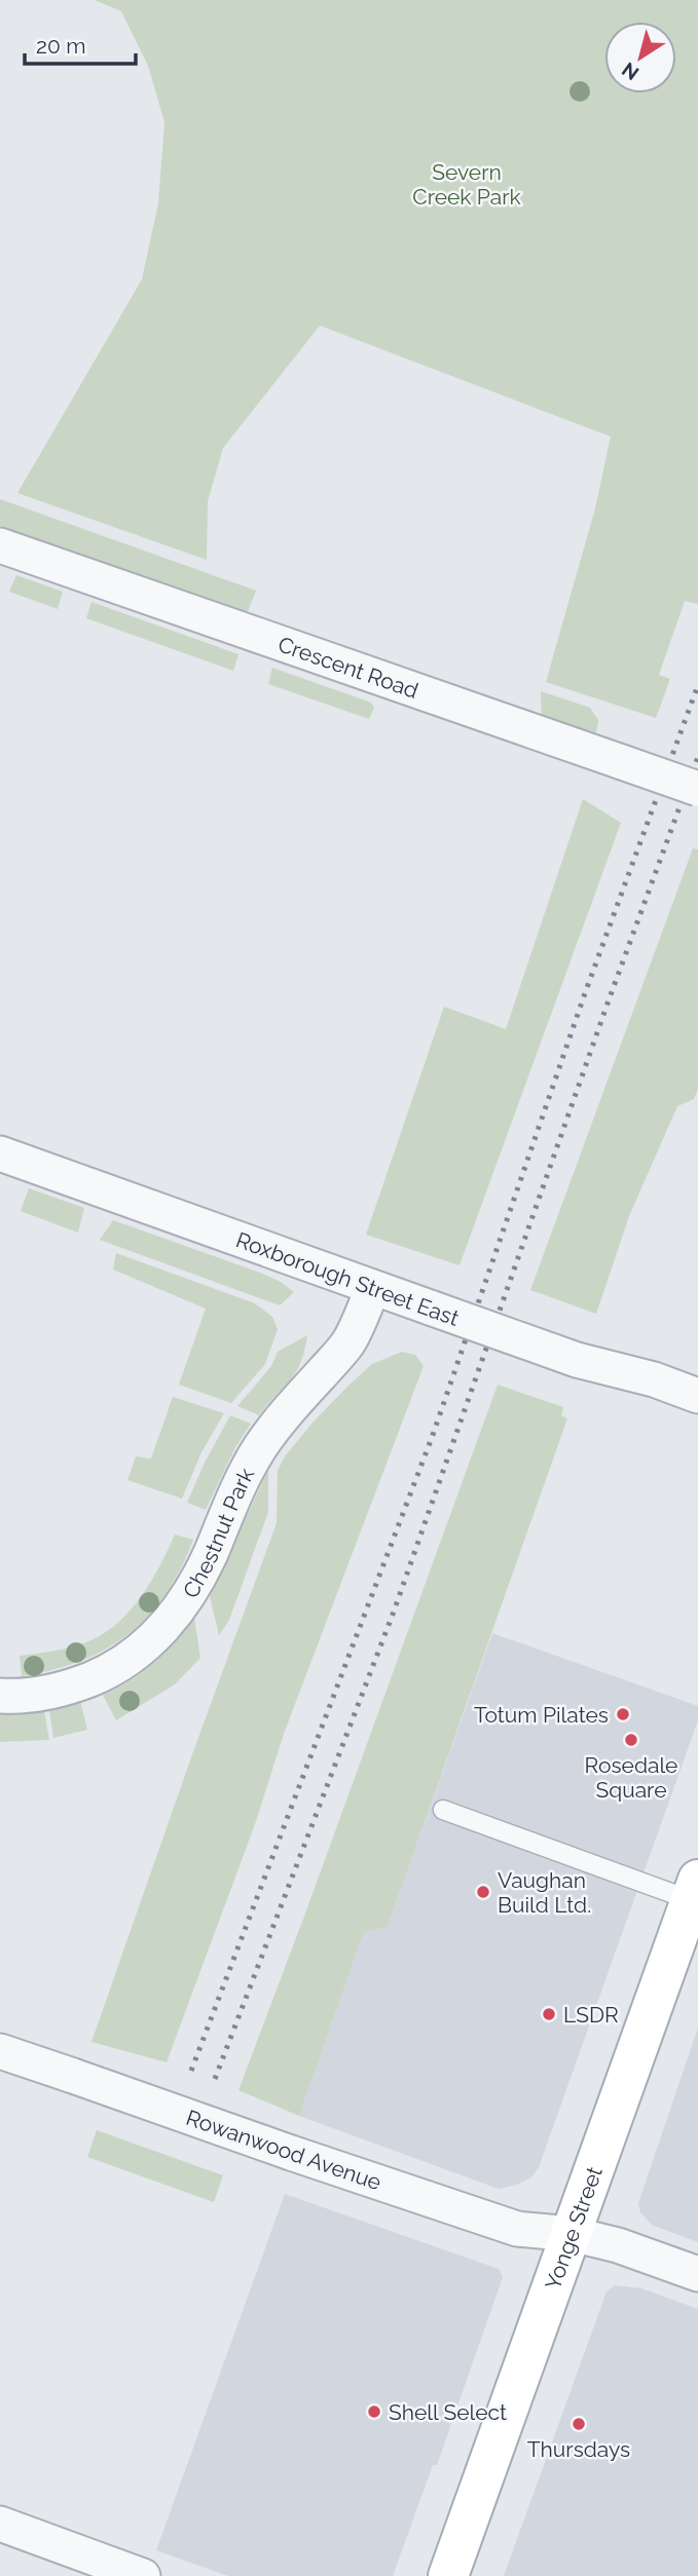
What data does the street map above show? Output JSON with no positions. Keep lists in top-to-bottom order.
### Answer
{
  "streets": {
    "main road": ["Yonge Street"],
    "street": [
      "Crescent Road",
      "Roxborough Street East",
      "Chestnut Park",
      "Rowanwood Avenue"
    ]
  },
  "crossings": [
    ["Roxborough Street East", "Chestnut Park"],
    ["Rowanwood Avenue", "Yonge Street"]
  ],
  "parks": ["Severn Creek Park"],
  "places": [
    "Totum Pilates",
    "Rosedale Square",
    "Vaughan Build Ltd.",
    "LSDR",
    "Shell Select",
    "Thursdays"
  ],
  "scale_bar": "20 m",
  "north": "bottom left"
}
